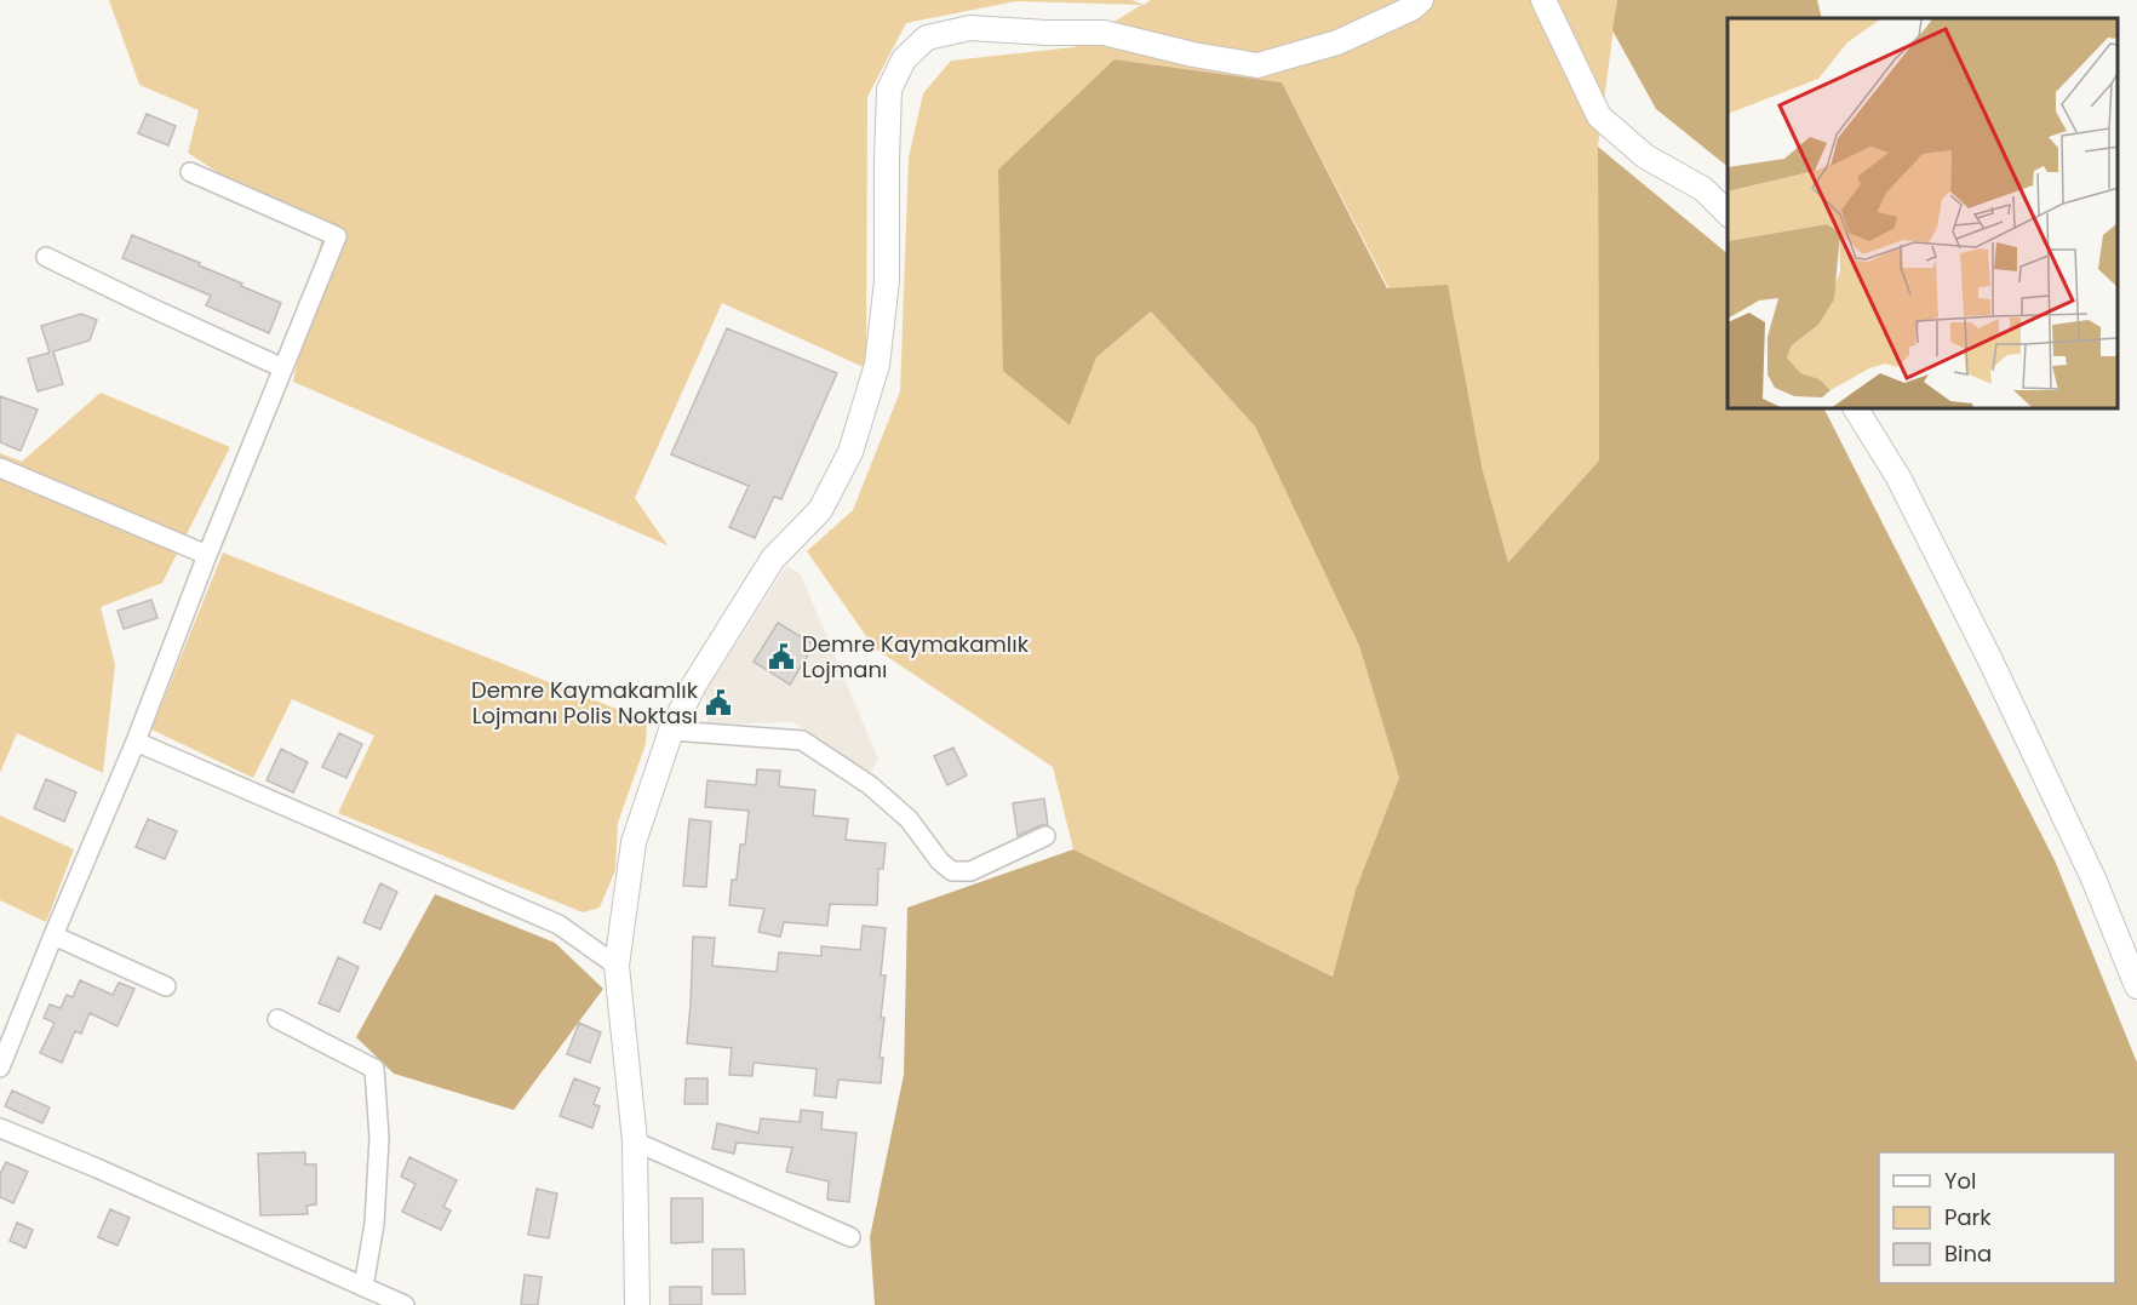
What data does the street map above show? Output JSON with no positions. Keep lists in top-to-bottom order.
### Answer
{
  "places": {
    "public building": ["Demre Kaymakamlık Lojmanı", "Demre Kaymakamlık Lojmanı Polis Noktası"]
  },
  "legend": ["Yol", "Park", "Bina"]
}
